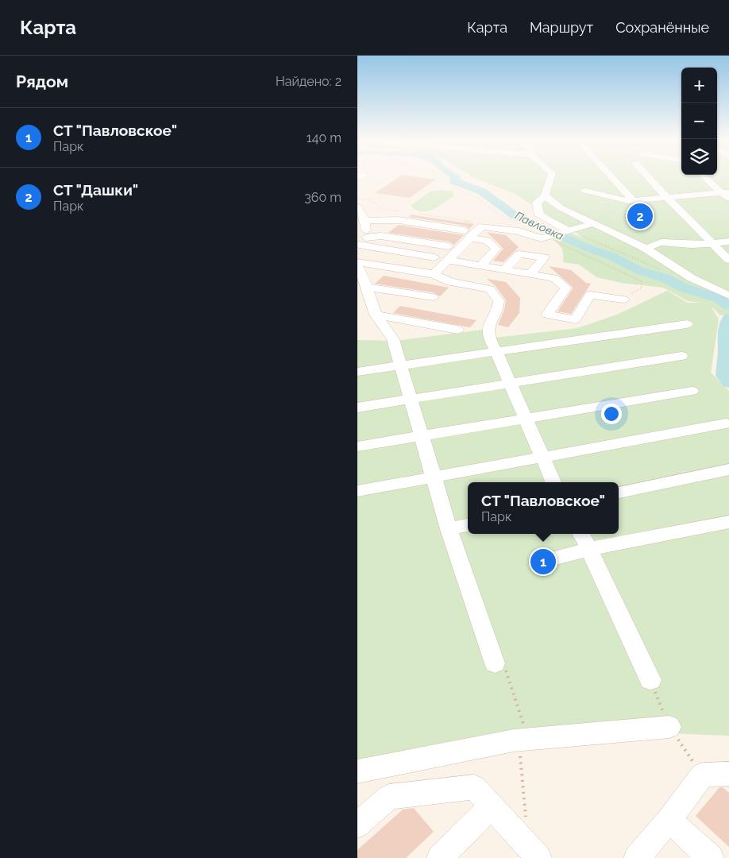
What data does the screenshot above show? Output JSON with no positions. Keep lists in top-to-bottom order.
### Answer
{
  "water": ["Павловка"],
  "page": {
    "header": "Карта",
    "nav": ["Карта", "Маршрут", "Сохранённые"],
    "heading": ["Рядом", "Найдено: 2"],
    "map_buttons": ["+", "−"],
    "list": [
      {
        "mark": "1",
        "name": "СТ \"Павловское\"",
        "note": "Парк",
        "value": "140 m"
      },
      {
        "mark": "2",
        "name": "СТ \"Дашки\"",
        "note": "Парк",
        "value": "360 m"
      }
    ],
    "pins": ["2", "1"],
    "popup": ["СТ \"Павловское\"", "Парк"]
  }
}
